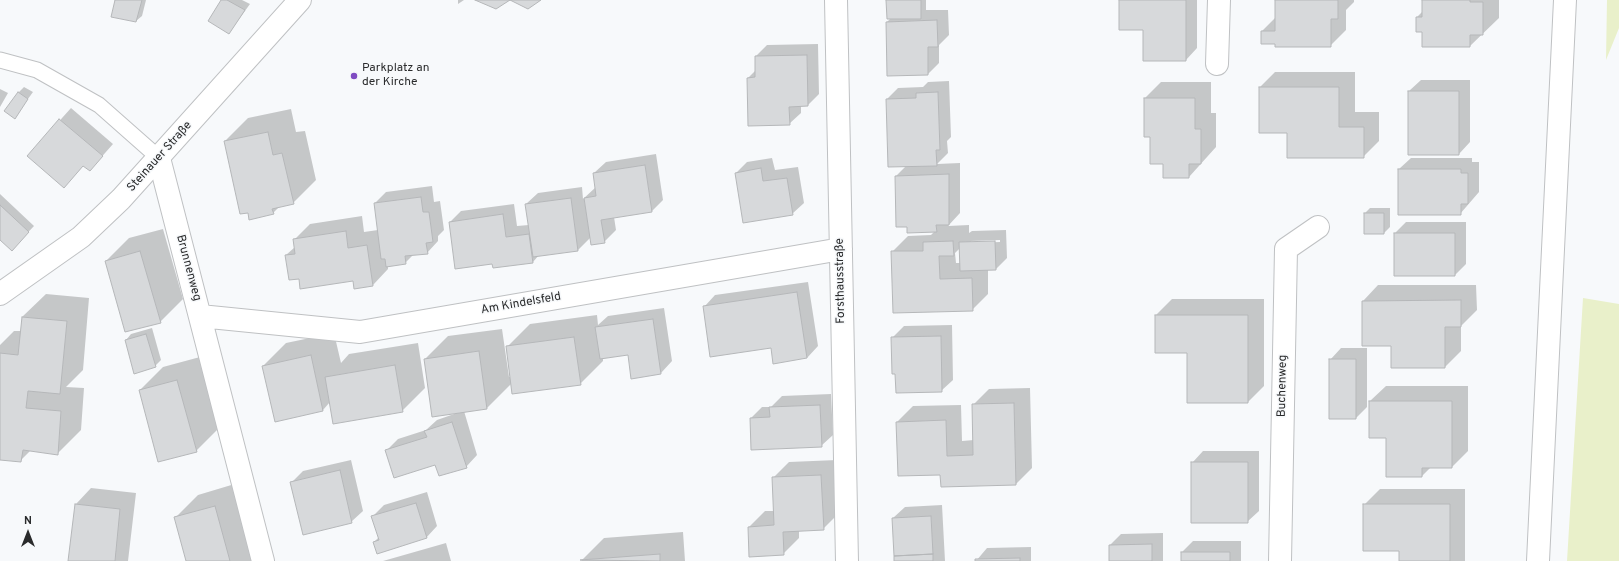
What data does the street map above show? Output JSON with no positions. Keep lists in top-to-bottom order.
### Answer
{
  "streets": {
    "street": [
      "Steinauer Straße",
      "Brunnenweg",
      "Forsthausstraße",
      "Am Kindelsfeld",
      "Buchenweg"
    ]
  },
  "crossings": [
    ["Steinauer Straße", "Brunnenweg"],
    ["Brunnenweg", "Am Kindelsfeld"],
    ["Forsthausstraße", "Am Kindelsfeld"]
  ],
  "places": ["Parkplatz an der Kirche"],
  "north": "top"
}
